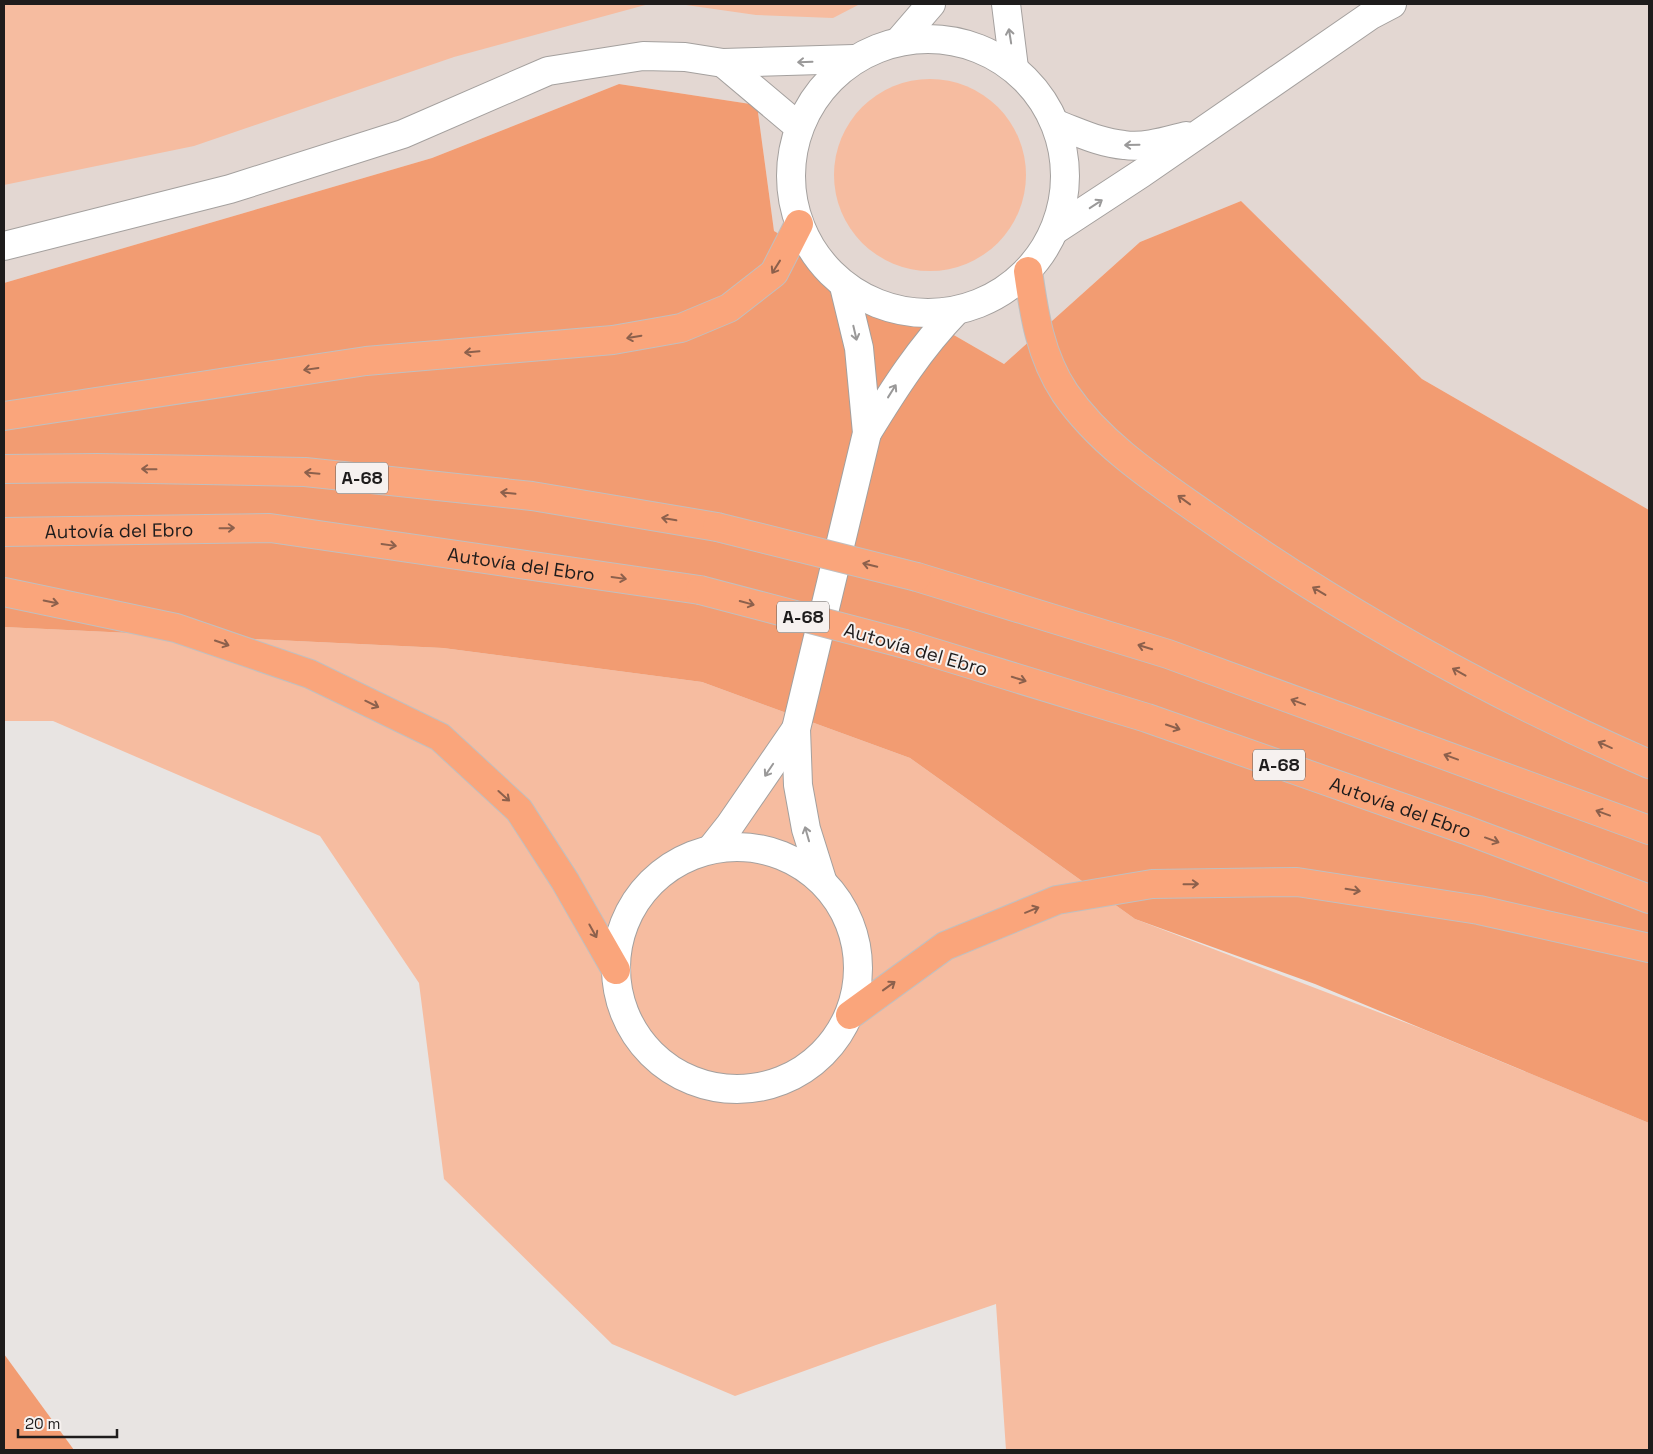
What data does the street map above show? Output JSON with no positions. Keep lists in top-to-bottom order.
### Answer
{
  "streets": {
    "highway": ["A-68", "Autovía del Ebro"]
  },
  "scale_bar": "20 m"
}
